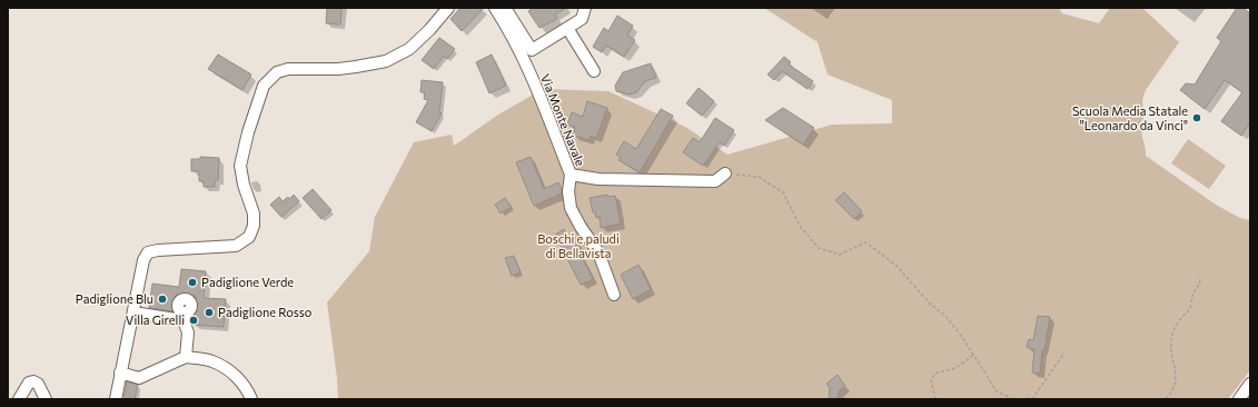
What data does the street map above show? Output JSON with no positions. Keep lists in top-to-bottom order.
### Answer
{
  "streets": {
    "street": ["Via Monte Navale"]
  },
  "parks": ["Boschi e paludi di Bellavista"],
  "places": [
    "Scuola Media Statale \"Leonardo da Vinci\"",
    "Padiglione Verde",
    "Padiglione Blu",
    "Padiglione Rosso",
    "Villa Girelli"
  ]
}
